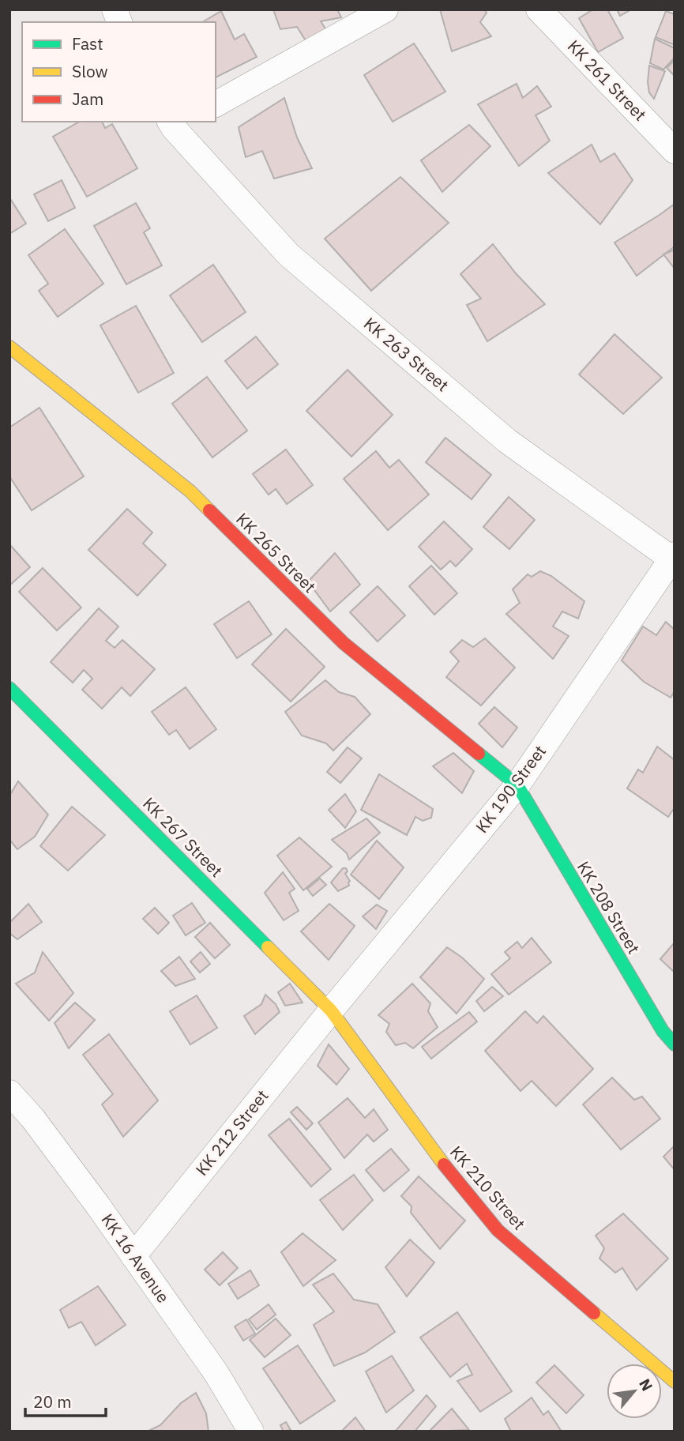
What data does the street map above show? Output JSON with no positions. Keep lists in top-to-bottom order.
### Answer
{
  "streets": {
    "street": [
      "KK 261 Street",
      "KK 263 Street",
      "KK 265 Street",
      "KK 190 Street",
      "KK 267 Street",
      "KK 208 Street",
      "KK 212 Street",
      "KK 210 Street",
      "KK 16 Avenue"
    ]
  },
  "crossings": [
    ["KK 263 Street", "KK 190 Street"],
    ["KK 265 Street", "KK 190 Street"],
    ["KK 265 Street", "KK 208 Street"],
    ["KK 190 Street", "KK 267 Street"],
    ["KK 190 Street", "KK 208 Street"],
    ["KK 190 Street", "KK 212 Street"],
    ["KK 190 Street", "KK 210 Street"],
    ["KK 267 Street", "KK 212 Street"],
    ["KK 267 Street", "KK 210 Street"],
    ["KK 212 Street", "KK 210 Street"],
    ["KK 212 Street", "KK 16 Avenue"]
  ],
  "legend": ["Fast", "Slow", "Jam"],
  "scale_bar": "20 m",
  "north": "top right"
}
